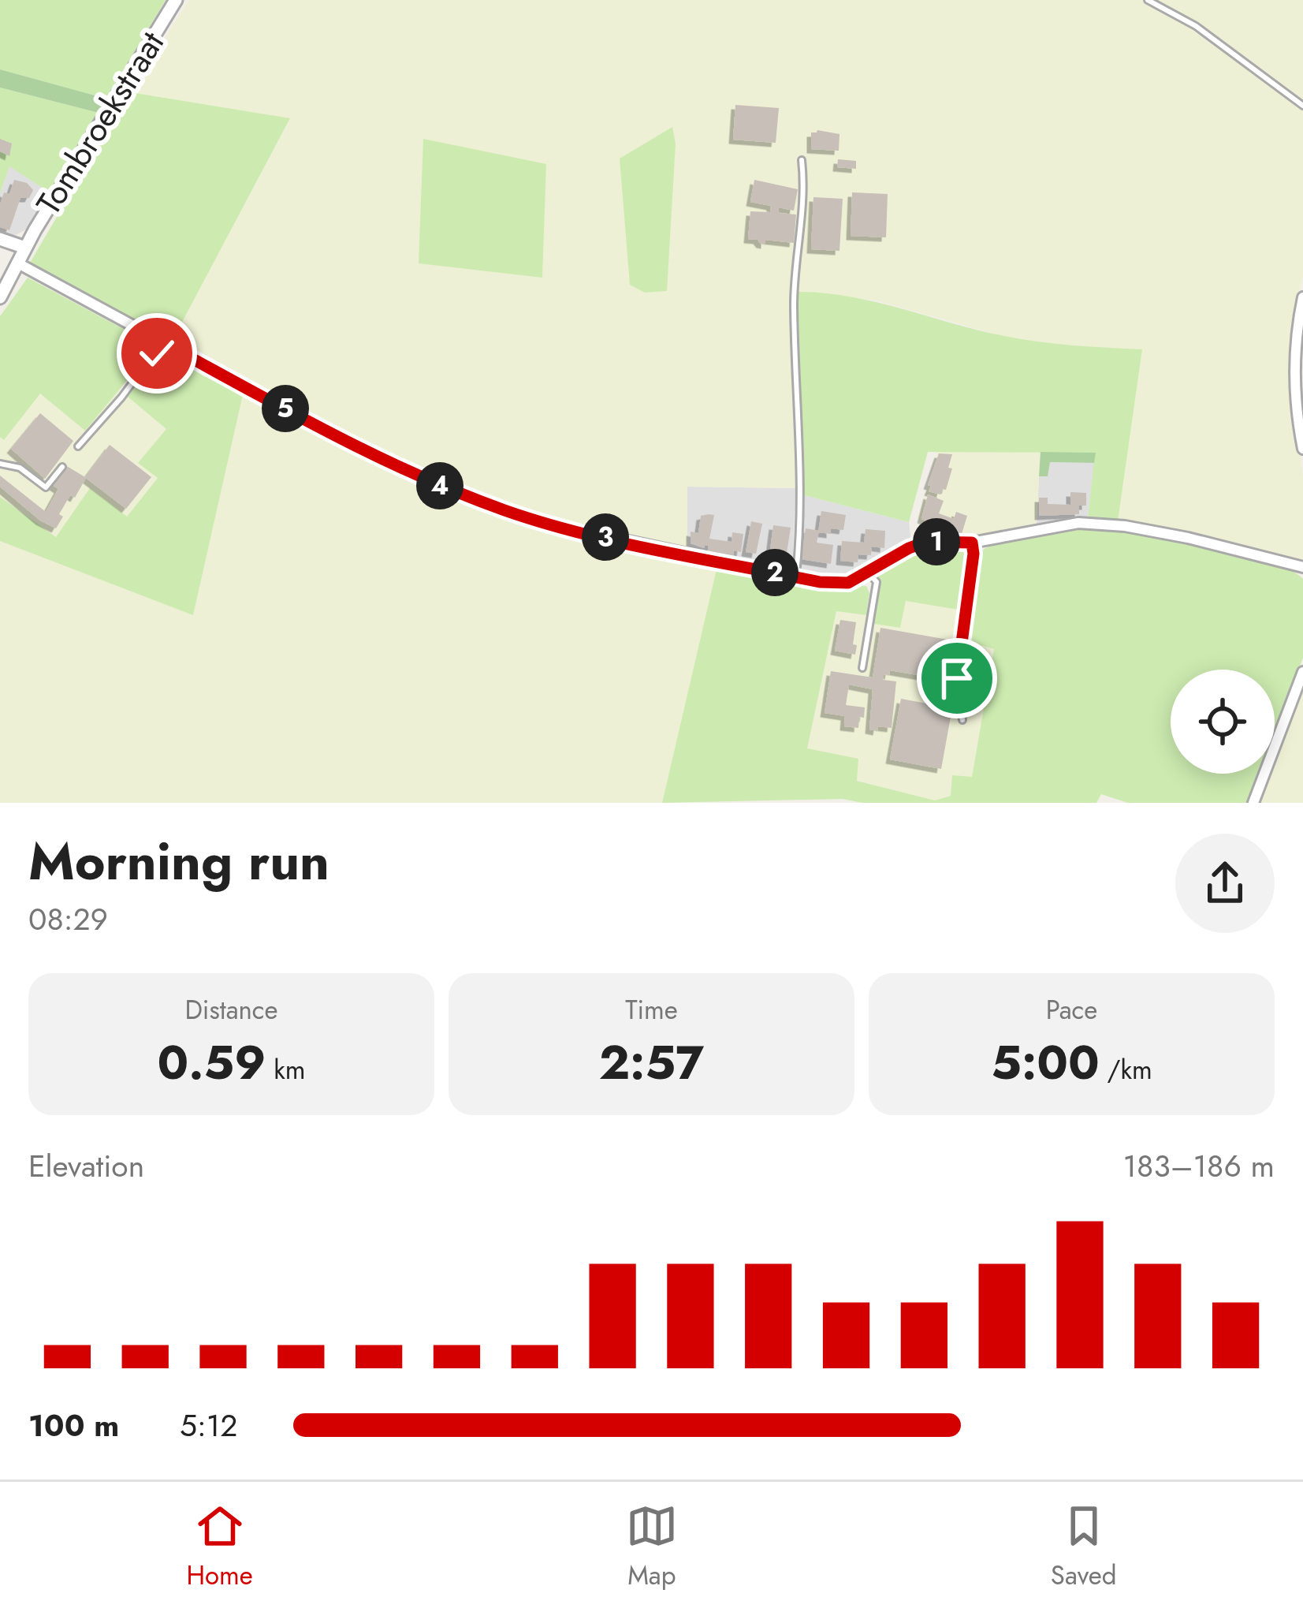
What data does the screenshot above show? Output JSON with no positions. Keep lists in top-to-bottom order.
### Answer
{
  "streets": {
    "street": ["Tombroekstraat"]
  },
  "page": {
    "pins": [
      "5",
      "4",
      "3",
      "1",
      "2"
    ],
    "heading": ["Morning run", "08:29"],
    "stats": [
      ["Distance", "0.59 km"],
      ["Time", "2:57"],
      ["Pace", "5:00 /km"]
    ],
    "chart": ["Elevation", "183–186 m"],
    "list": [
      {
        "name": "100 m",
        "note": "5:12"
      }
    ],
    "tabs": ["Home", "Map", "Saved"]
  }
}
